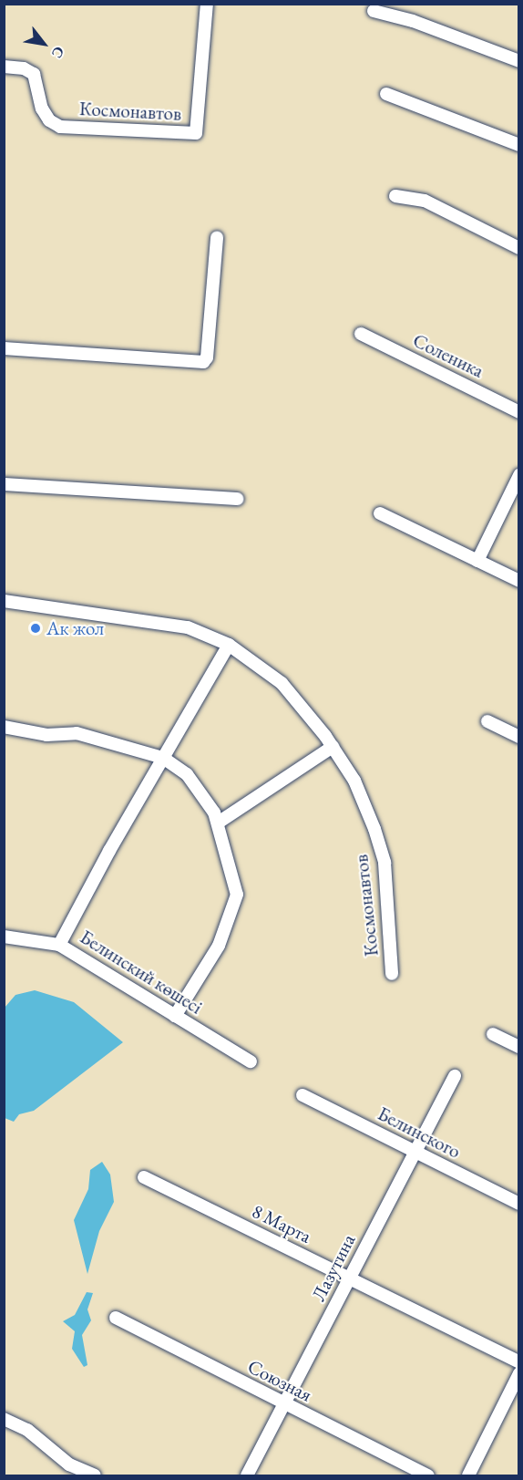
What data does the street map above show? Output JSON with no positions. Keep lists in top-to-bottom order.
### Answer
{
  "streets": {
    "street": [
      "Космонавтов",
      "Соленика",
      "Белинский көшесі",
      "Белинского",
      "8 Марта",
      "Лазутина",
      "Союзная"
    ]
  },
  "crossings": [
    ["Белинского", "Лазутина"],
    ["8 Марта", "Лазутина"],
    ["Лазутина", "Союзная"]
  ],
  "places": ["Ак жол"],
  "north": "bottom right"
}
